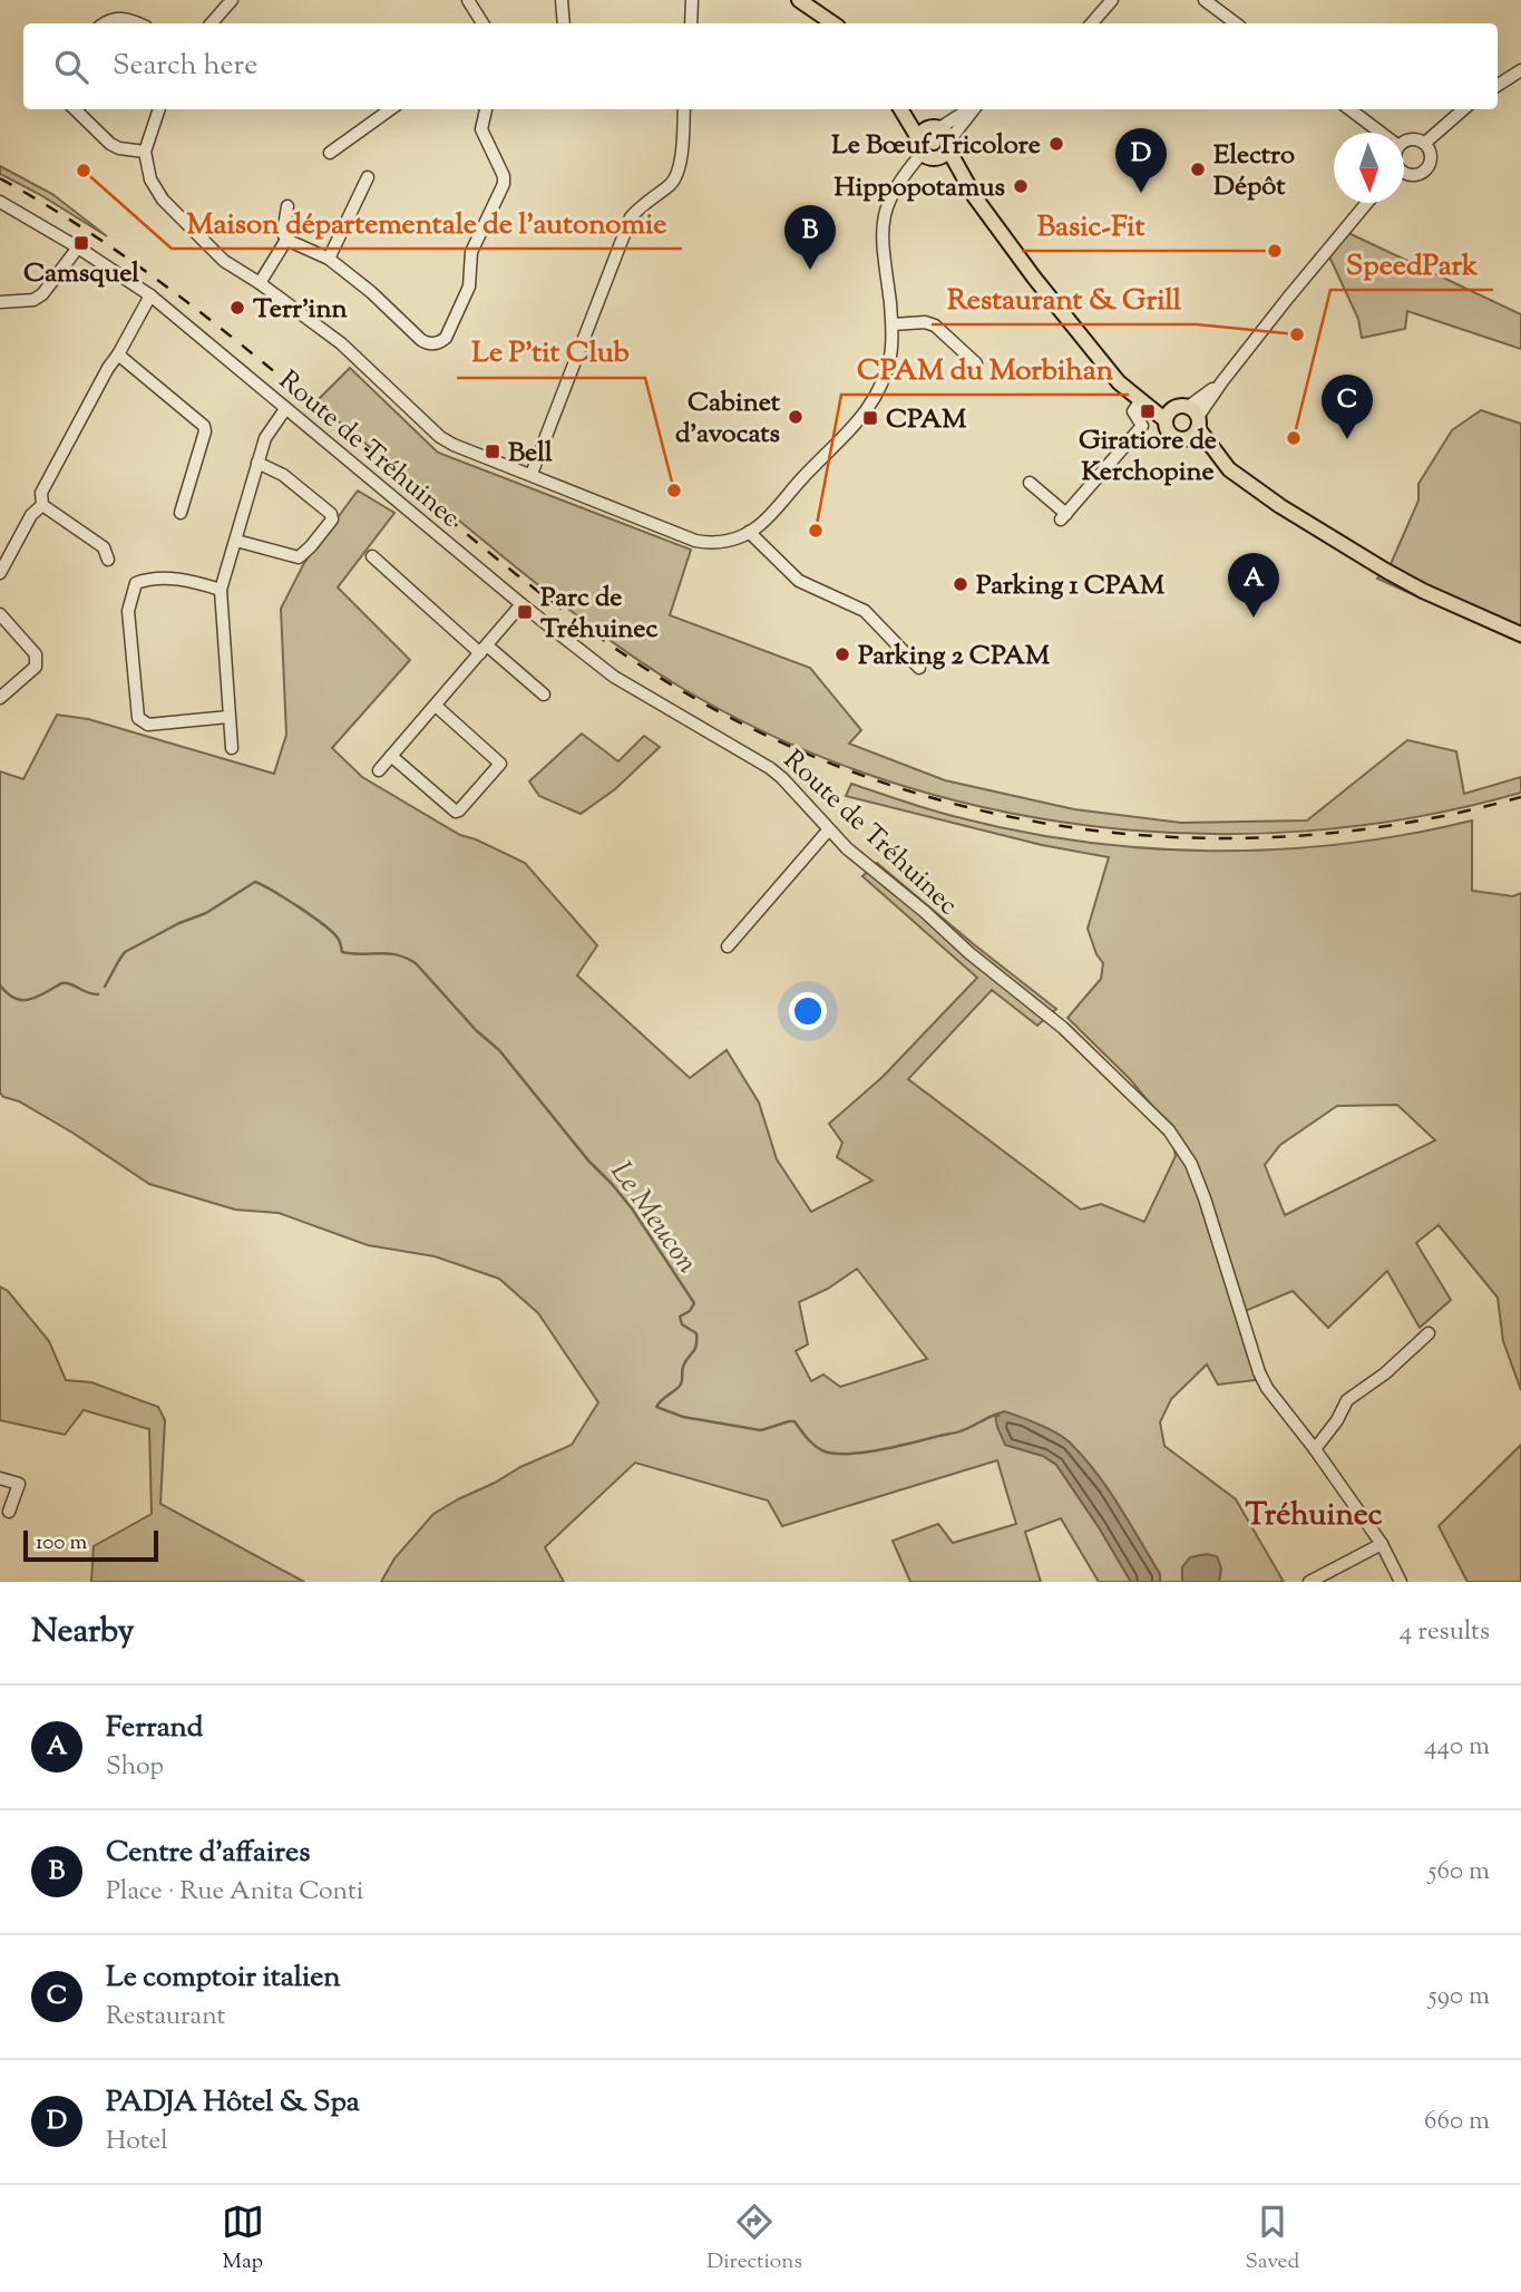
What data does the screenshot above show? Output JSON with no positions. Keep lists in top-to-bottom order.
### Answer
{
  "streets": {
    "street": ["Route de Tréhuinec"]
  },
  "districts": ["Tréhuinec"],
  "water": ["Le Meucon"],
  "places": {
    "other": [
      "Le Bœuf Tricolore",
      "Electro Dépôt",
      "Maison départementale de l’autonomie",
      "Hippopotamus",
      "Basic-Fit",
      "Terr'inn",
      "Restaurant & Grill",
      "Cabinet d'avocats",
      "SpeedPark",
      "Le P'tit Club",
      "CPAM du Morbihan",
      "Parking 1 CPAM",
      "Parking 2 CPAM"
    ],
    "transit": [
      "Camsquel",
      "Giratiore de Kerchopine",
      "CPAM",
      "Bell",
      "Parc de Tréhuinec"
    ]
  },
  "scale_bar": "100 m",
  "north": "bottom",
  "page": {
    "search": "Search here",
    "pins": [
      "D",
      "B",
      "C",
      "A"
    ],
    "scale": "100 m",
    "heading": ["Nearby", "4 results"],
    "list": [
      {
        "mark": "A",
        "name": "Ferrand",
        "note": "Shop",
        "value": "440 m"
      },
      {
        "mark": "B",
        "name": "Centre d'affaires",
        "note": "Place · Rue Anita Conti",
        "value": "560 m"
      },
      {
        "mark": "C",
        "name": "Le comptoir italien",
        "note": "Restaurant",
        "value": "590 m"
      },
      {
        "mark": "D",
        "name": "PADJA Hôtel & Spa",
        "note": "Hotel",
        "value": "660 m"
      }
    ],
    "nav": ["Map", "Directions", "Saved"]
  }
}
